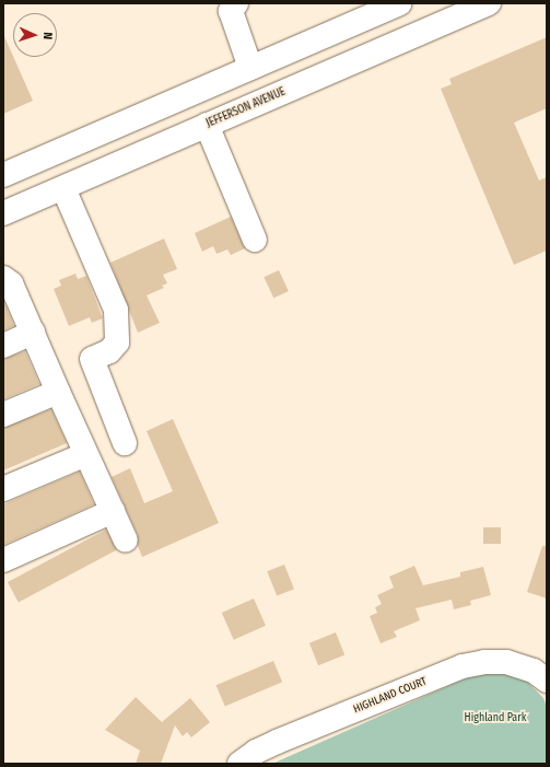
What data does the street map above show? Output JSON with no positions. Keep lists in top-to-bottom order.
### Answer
{
  "streets": {
    "main road": ["JEFFERSON AVENUE", "HIGHLAND COURT"]
  },
  "parks": ["Highland Park"],
  "north": "right"
}
